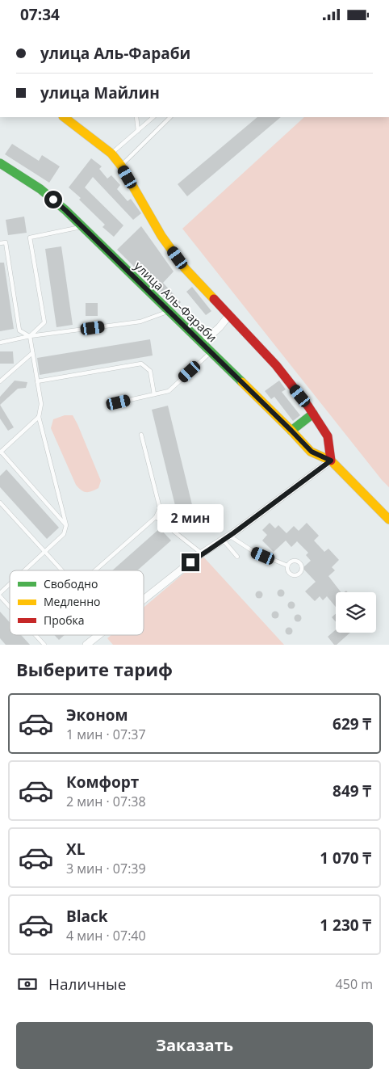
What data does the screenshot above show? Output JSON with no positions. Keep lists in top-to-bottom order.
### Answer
{
  "streets": {
    "main road": ["улица Аль-Фараби"]
  },
  "legend": ["Свободно", "Медленно", "Пробка"],
  "page": {
    "status": "07:34",
    "banner": ["улица Аль-Фараби", "улица Майлин"],
    "bubble": "2 мин",
    "heading": "Выберите тариф",
    "list": [
      {
        "name": "Эконом",
        "note": "1 мин · 07:37",
        "value": "629 ₸"
      },
      {
        "name": "Комфорт",
        "note": "2 мин · 07:38",
        "value": "849 ₸"
      },
      {
        "name": "XL",
        "note": "3 мин · 07:39",
        "value": "1 070 ₸"
      },
      {
        "name": "Black",
        "note": "4 мин · 07:40",
        "value": "1 230 ₸"
      }
    ],
    "pay": ["Наличные", "450 m"],
    "buttons": "Заказать"
  }
}
